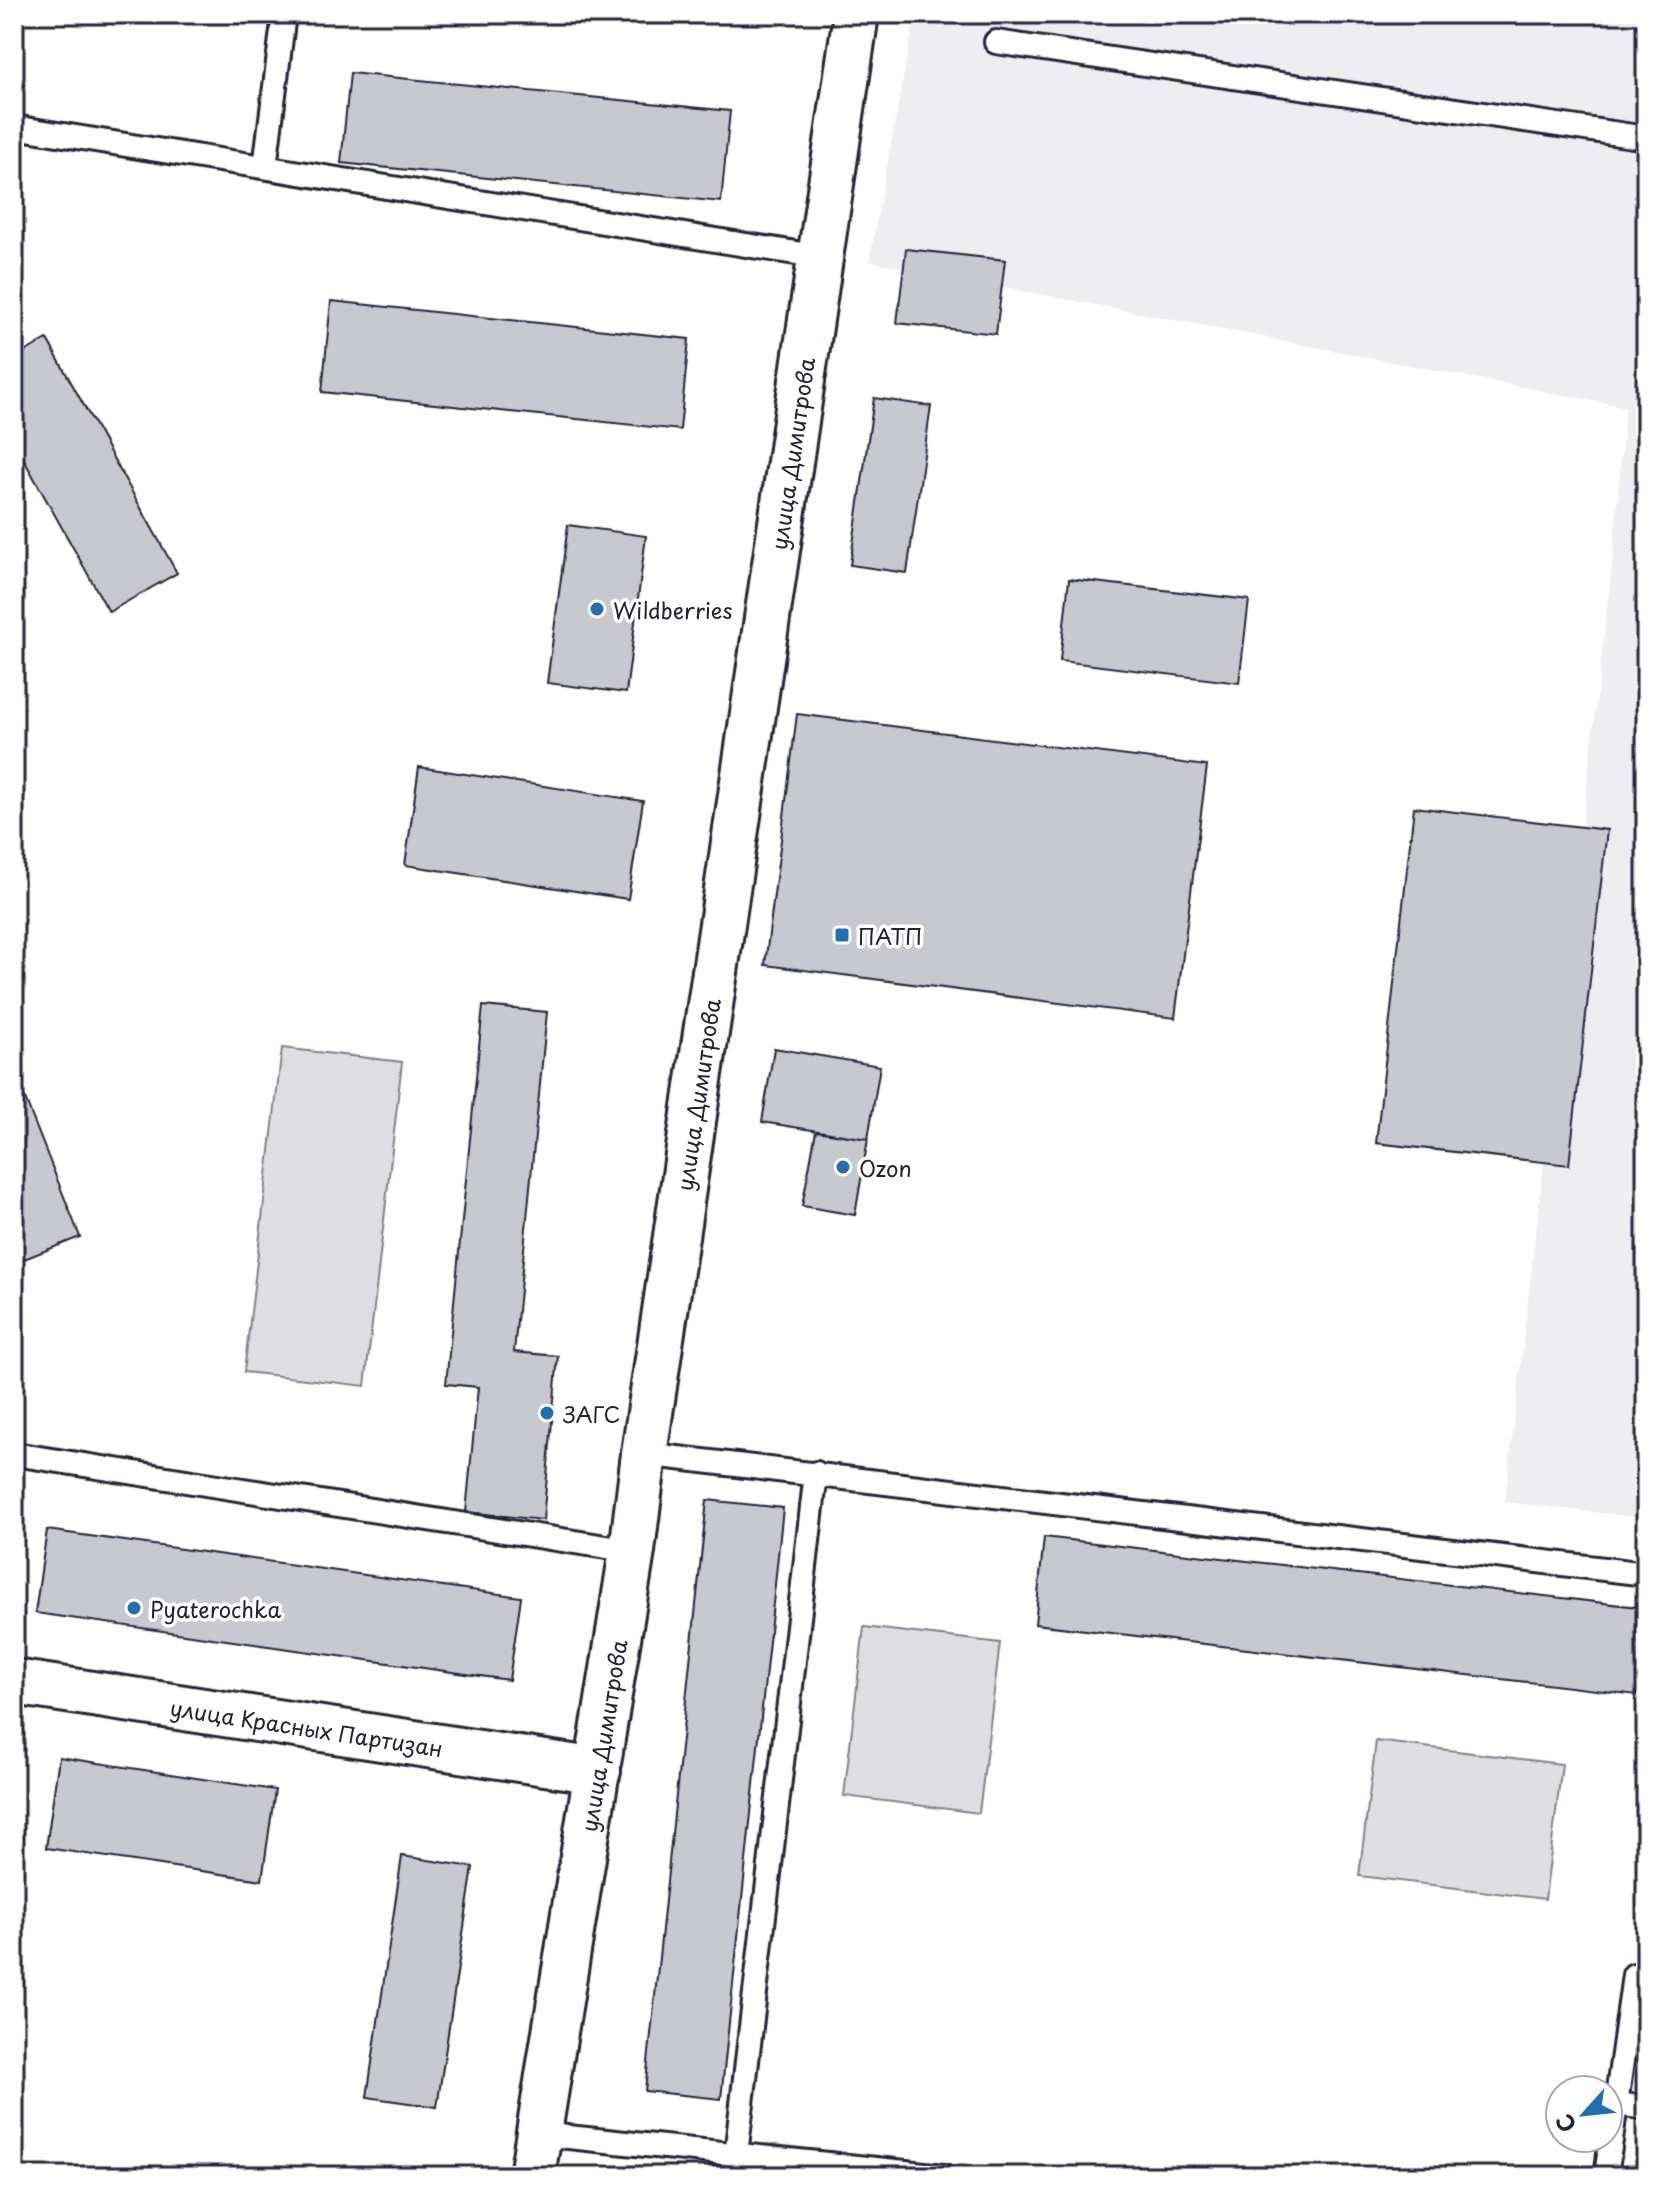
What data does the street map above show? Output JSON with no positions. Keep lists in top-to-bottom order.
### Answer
{
  "streets": {
    "street": ["улица Димитрова", "улица Красных Партизан"]
  },
  "crossings": [
    ["улица Димитрова", "улица Красных Партизан"]
  ],
  "places": {
    "other": [
      "Wildberries",
      "Ozon",
      "ЗАГС",
      "Pyaterochka"
    ],
    "transit": ["ПАТП"]
  },
  "north": "bottom left"
}
